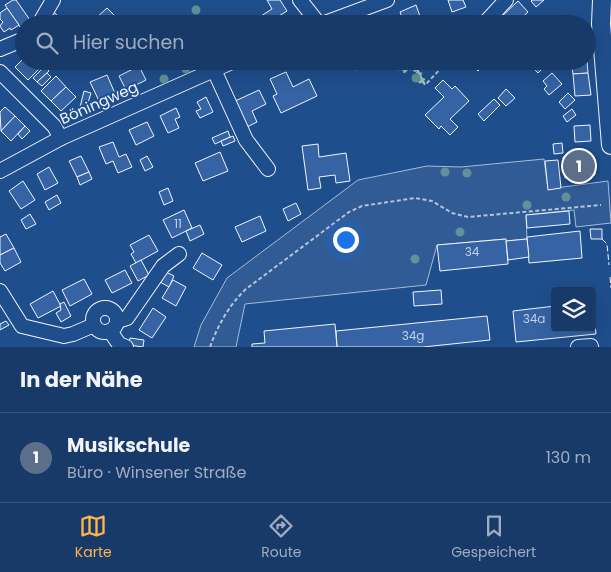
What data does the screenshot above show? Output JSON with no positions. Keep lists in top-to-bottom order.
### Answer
{
  "streets": {
    "street": ["Böningweg"]
  },
  "house_numbers": [
    "11",
    "34",
    "34a",
    "34g"
  ],
  "page": {
    "search": "Hier suchen",
    "pins": "1",
    "heading": "In der Nähe",
    "list": [
      {
        "mark": "1",
        "name": "Musikschule",
        "note": "Büro · Winsener Straße",
        "value": "130 m"
      }
    ],
    "nav": ["Karte", "Route", "Gespeichert"]
  }
}
